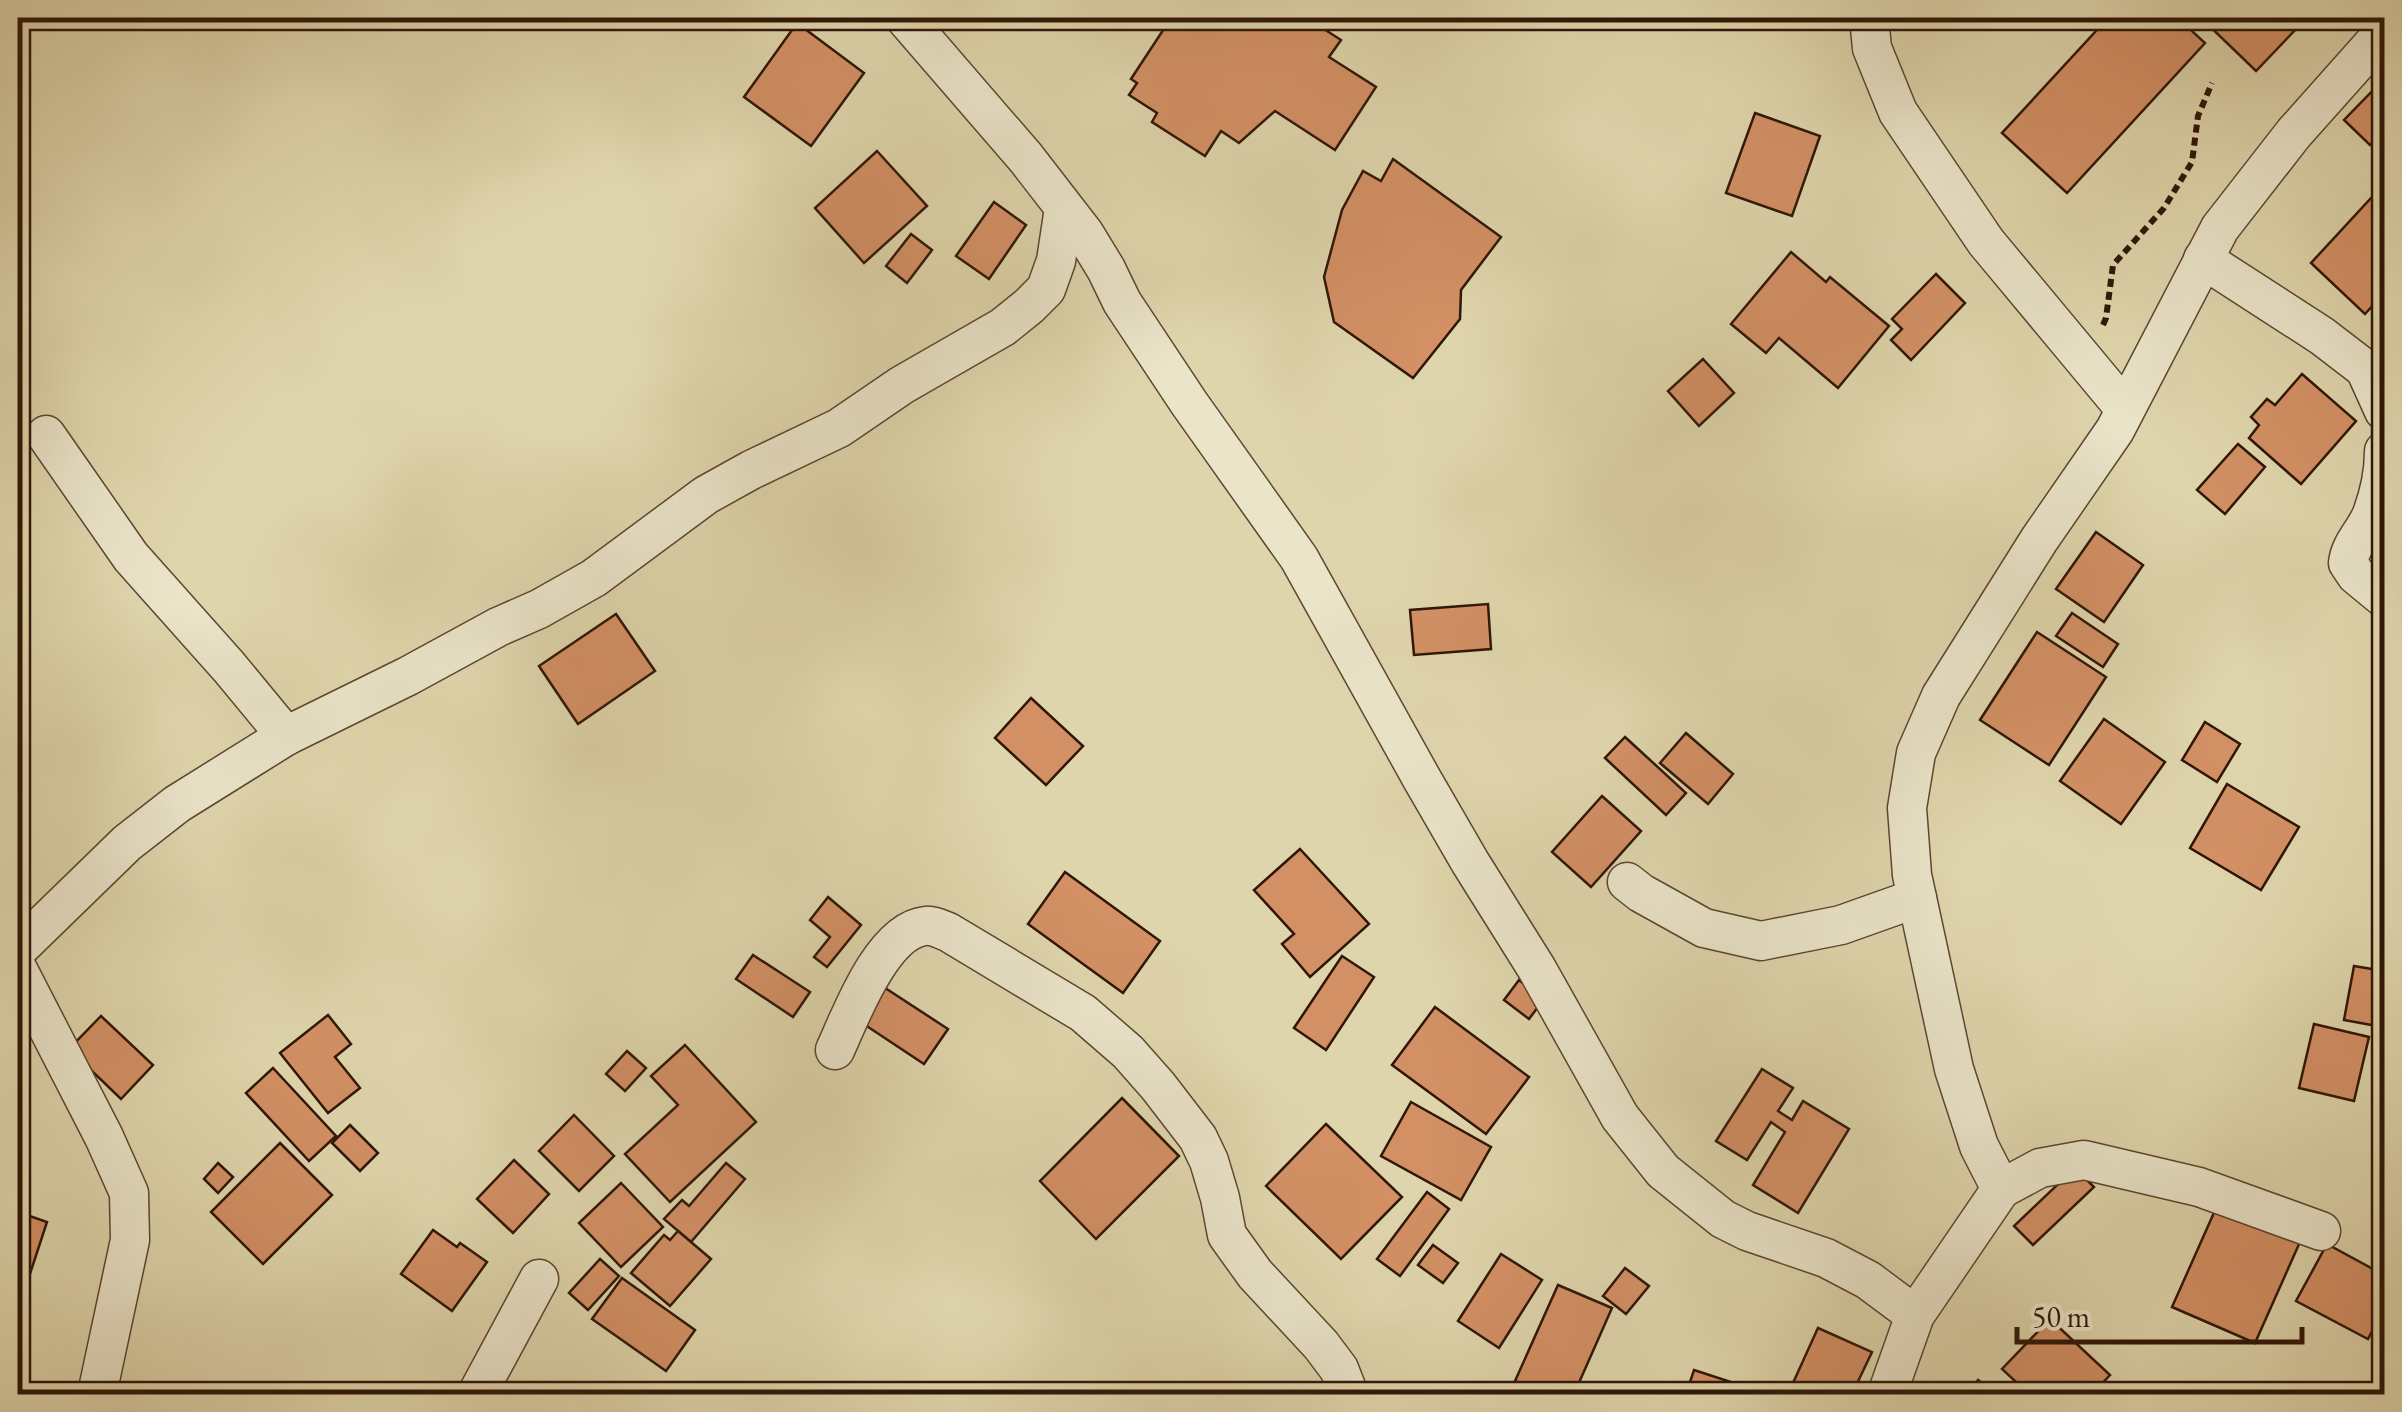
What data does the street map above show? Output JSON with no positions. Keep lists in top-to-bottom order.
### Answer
{
  "scale_bar": "50 m"
}
